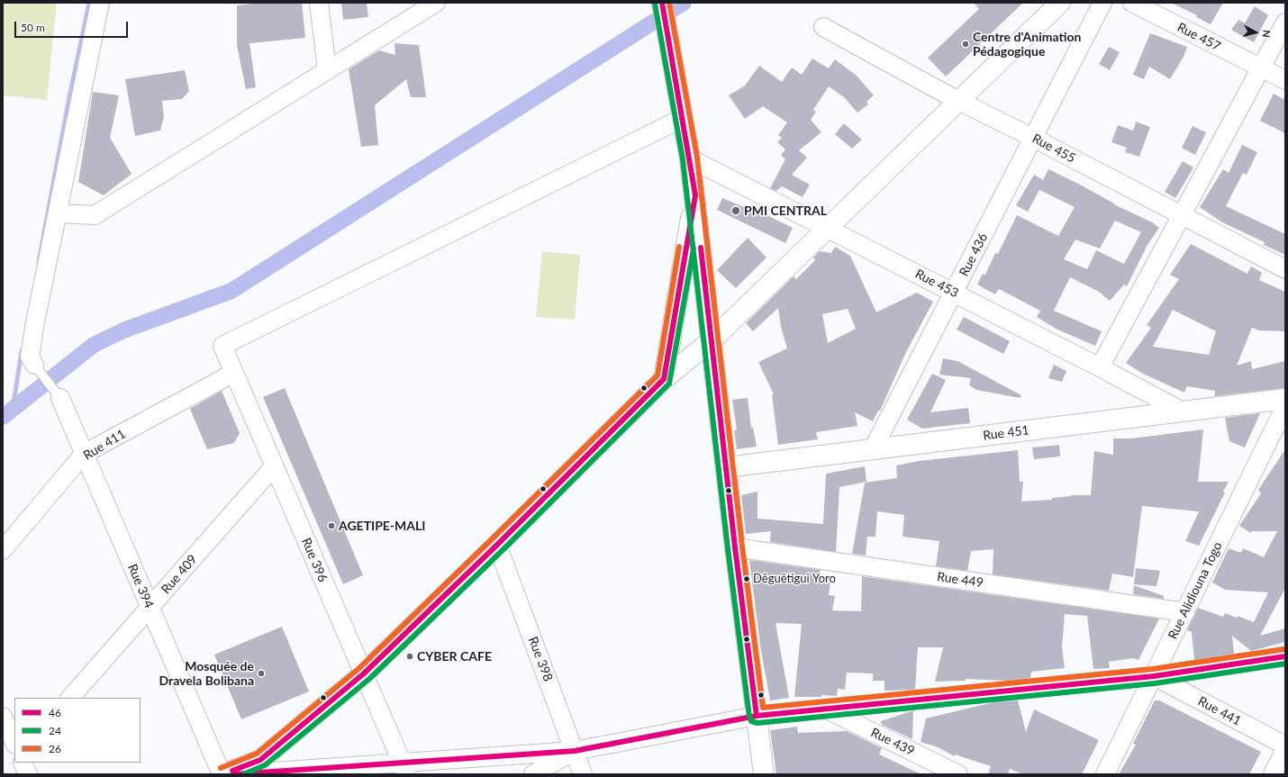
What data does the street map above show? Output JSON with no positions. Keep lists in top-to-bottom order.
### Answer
{
  "streets": {
    "main road": ["Rue 451"],
    "street": [
      "Rue 457",
      "Rue 455",
      "Rue 436",
      "Rue 453",
      "Rue 411",
      "Rue 396",
      "Rue 409",
      "Rue 449",
      "Rue 394",
      "Rue Alidiouna Togo",
      "Rue 398",
      "Rue 441",
      "Rue 439"
    ]
  },
  "crossings": [
    ["Rue 455", "Rue 436"],
    ["Rue 436", "Rue 453"],
    ["Rue 436", "Rue 451"],
    ["Rue 453", "Rue 451"],
    ["Rue 411", "Rue 396"],
    ["Rue 411", "Rue 394"],
    ["Rue 396", "Rue 409"],
    ["Rue 409", "Rue 394"],
    ["Rue 449", "Rue Alidiouna Togo"],
    ["Rue Alidiouna Togo", "Rue 441"]
  ],
  "places": [
    "Centre d'Animation Pédagogique",
    "PMI CENTRAL",
    "AGETIPE-MALI",
    "Dêguêtigui Yoro",
    "CYBER CAFE",
    "Mosquée de Dravela Bolibana"
  ],
  "lines": ["transit line 46", "transit line 26", "transit line 24"],
  "legend": ["46", "24", "26"],
  "scale_bar": "50 m",
  "north": "right"
}
